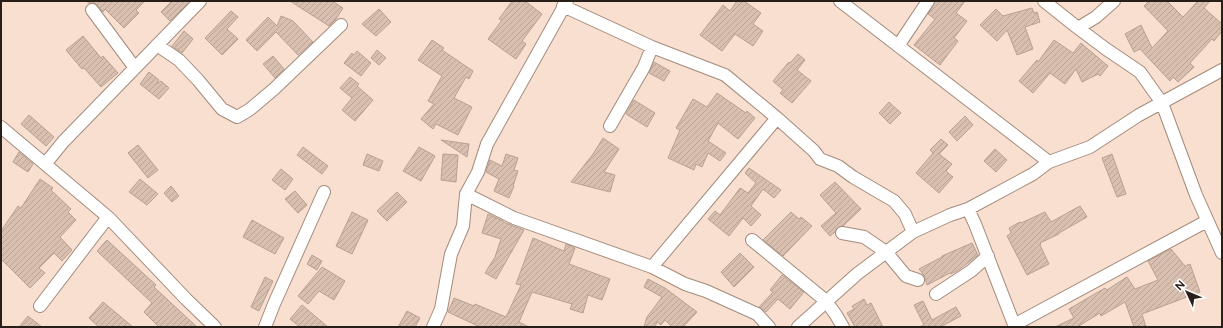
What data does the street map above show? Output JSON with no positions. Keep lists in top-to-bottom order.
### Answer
{
  "north": "top left"
}
